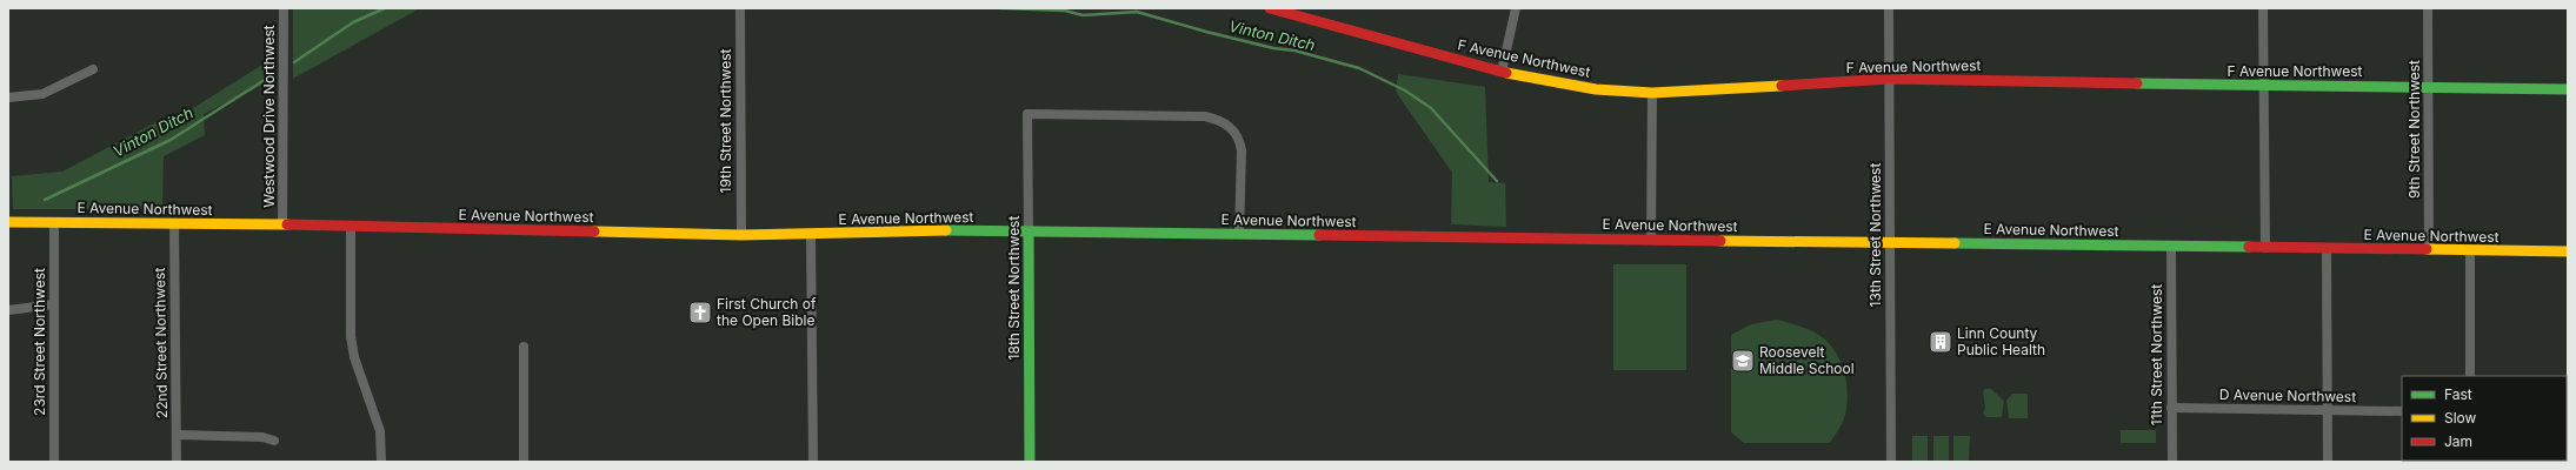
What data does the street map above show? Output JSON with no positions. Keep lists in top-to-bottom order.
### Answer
{
  "streets": {
    "street": [
      "F Avenue Northwest",
      "Westwood Drive Northwest",
      "19th Street Northwest",
      "9th Street Northwest",
      "E Avenue Northwest",
      "13th Street Northwest",
      "18th Street Northwest",
      "23rd Street Northwest",
      "22nd Street Northwest",
      "11th Street Northwest",
      "D Avenue Northwest"
    ]
  },
  "crossings": [
    ["F Avenue Northwest", "9th Street Northwest"],
    ["F Avenue Northwest", "13th Street Northwest"],
    ["Westwood Drive Northwest", "E Avenue Northwest"],
    ["19th Street Northwest", "E Avenue Northwest"],
    ["9th Street Northwest", "E Avenue Northwest"],
    ["E Avenue Northwest", "13th Street Northwest"],
    ["E Avenue Northwest", "18th Street Northwest"],
    ["E Avenue Northwest", "23rd Street Northwest"],
    ["E Avenue Northwest", "22nd Street Northwest"],
    ["E Avenue Northwest", "11th Street Northwest"],
    ["11th Street Northwest", "D Avenue Northwest"]
  ],
  "water": ["Vinton Ditch"],
  "places": {
    "church": ["First Church of the Open Bible"],
    "building": ["Linn County Public Health"],
    "school or university": ["Roosevelt Middle School"]
  },
  "legend": ["Fast", "Slow", "Jam"]
}
